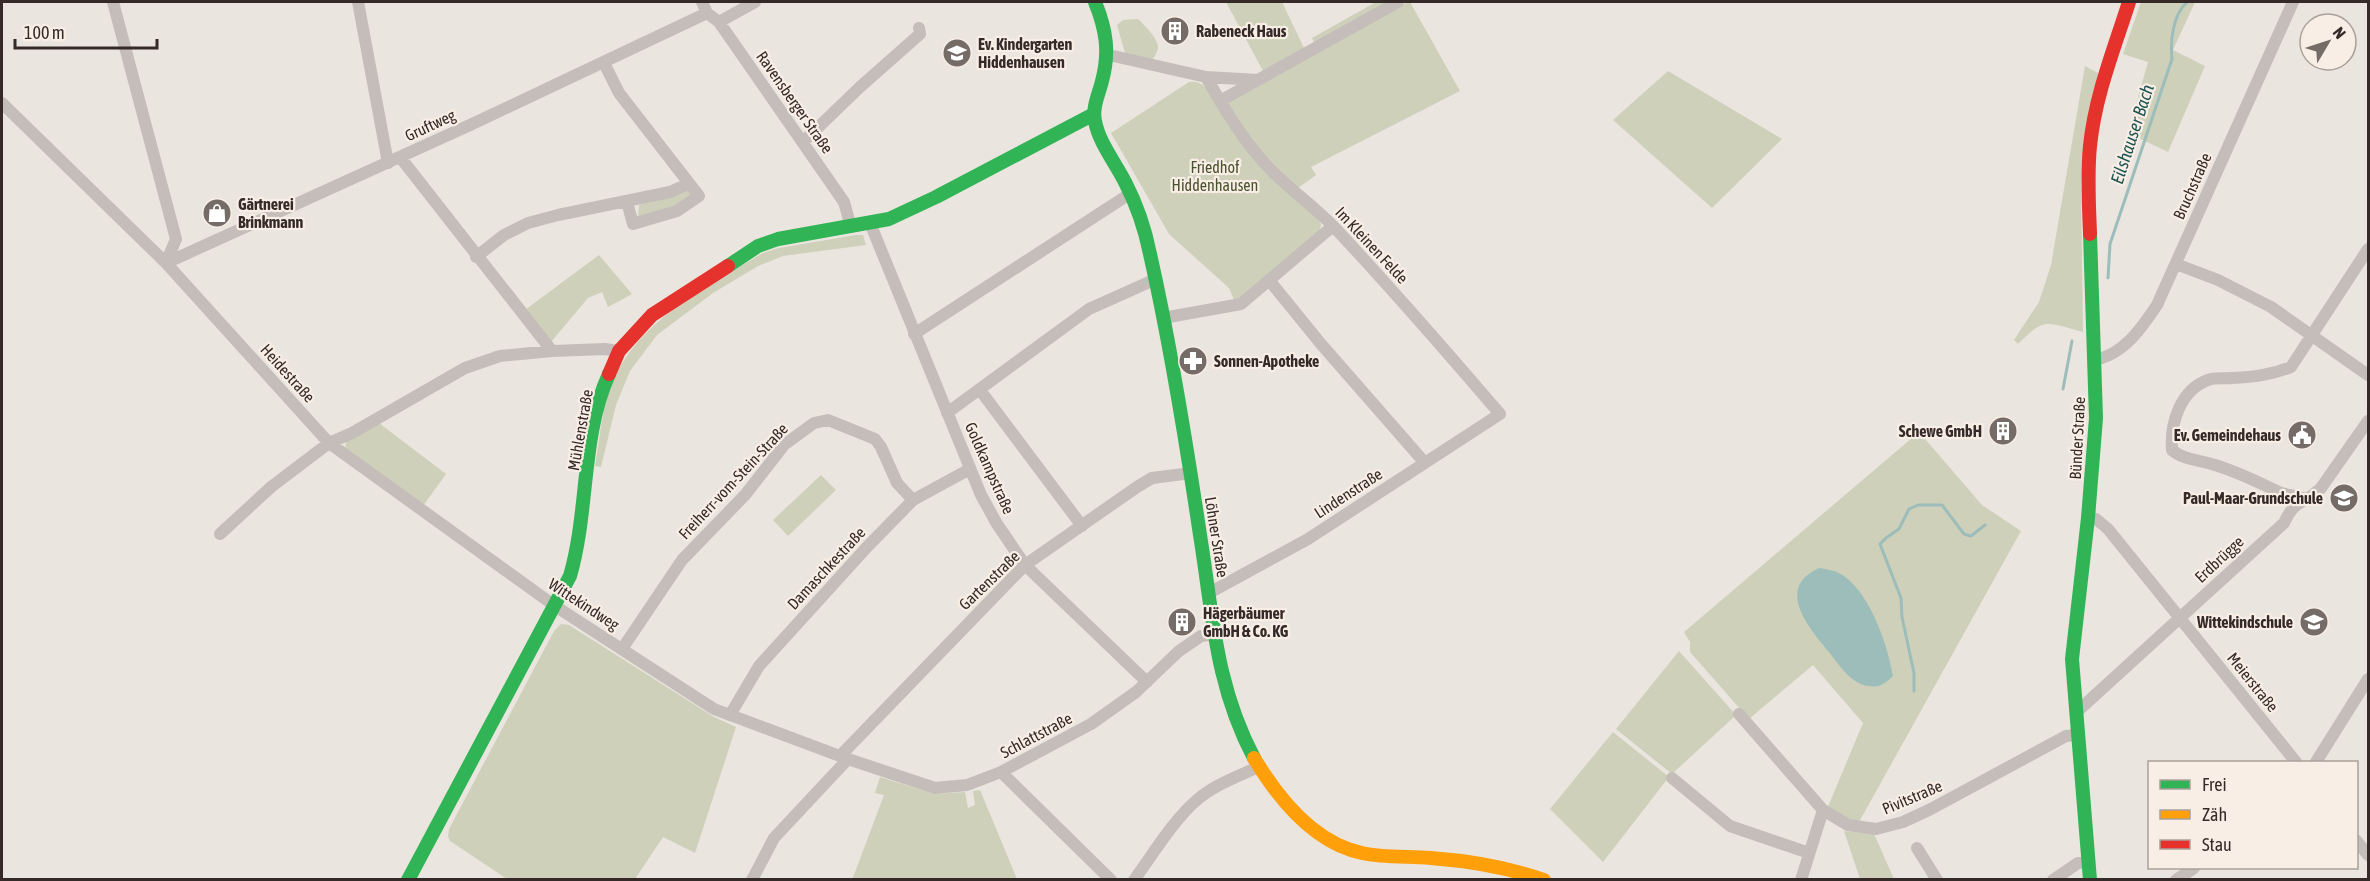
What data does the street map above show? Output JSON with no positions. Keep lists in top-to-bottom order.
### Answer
{
  "streets": {
    "main road": ["Mühlenstraße", "Bünder Straße", "Löhner Straße"],
    "street": [
      "Ravensberger Straße",
      "Gruftweg",
      "Bruchstraße",
      "Im Kleinen Felde",
      "Heidestraße",
      "Goldkampstraße",
      "Freiherr-vom-Stein-Straße",
      "Lindenstraße",
      "Erdbrügge",
      "Damaschkestraße",
      "Gartenstraße",
      "Wittekindweg",
      "Meierstraße",
      "Schlattstraße",
      "Pivitstraße"
    ]
  },
  "crossings": [
    ["Ravensberger Straße", "Gruftweg"],
    ["Ravensberger Straße", "Mühlenstraße"],
    ["Gruftweg", "Heidestraße"],
    ["Bruchstraße", "Bünder Straße"],
    ["Im Kleinen Felde", "Lindenstraße"],
    ["Heidestraße", "Wittekindweg"],
    ["Mühlenstraße", "Goldkampstraße"],
    ["Mühlenstraße", "Löhner Straße"],
    ["Mühlenstraße", "Wittekindweg"],
    ["Bünder Straße", "Erdbrügge"],
    ["Bünder Straße", "Meierstraße"],
    ["Bünder Straße", "Pivitstraße"],
    ["Goldkampstraße", "Damaschkestraße"],
    ["Goldkampstraße", "Gartenstraße"],
    ["Goldkampstraße", "Schlattstraße"],
    ["Freiherr-vom-Stein-Straße", "Damaschkestraße"],
    ["Freiherr-vom-Stein-Straße", "Wittekindweg"],
    ["Lindenstraße", "Löhner Straße"],
    ["Löhner Straße", "Gartenstraße"],
    ["Löhner Straße", "Schlattstraße"],
    ["Erdbrügge", "Meierstraße"],
    ["Damaschkestraße", "Wittekindweg"],
    ["Gartenstraße", "Wittekindweg"],
    ["Gartenstraße", "Schlattstraße"],
    ["Wittekindweg", "Schlattstraße"]
  ],
  "water": ["Eilshauser Bach"],
  "parks": ["Friedhof Hiddenhausen"],
  "places": {
    "building": ["Rabeneck Haus", "Schewe GmbH", "Hägerbäumer GmbH & Co. KG"],
    "school or university": ["Ev. Kindergarten Hiddenhausen", "Paul-Maar-Grundschule", "Wittekindschule"],
    "shop": ["Gärtnerei Brinkmann"],
    "pharmacy": ["Sonnen-Apotheke"],
    "public building": ["Ev. Gemeindehaus"]
  },
  "legend": ["Frei", "Zäh", "Stau"],
  "scale_bar": "100 m",
  "north": "top right"
}
